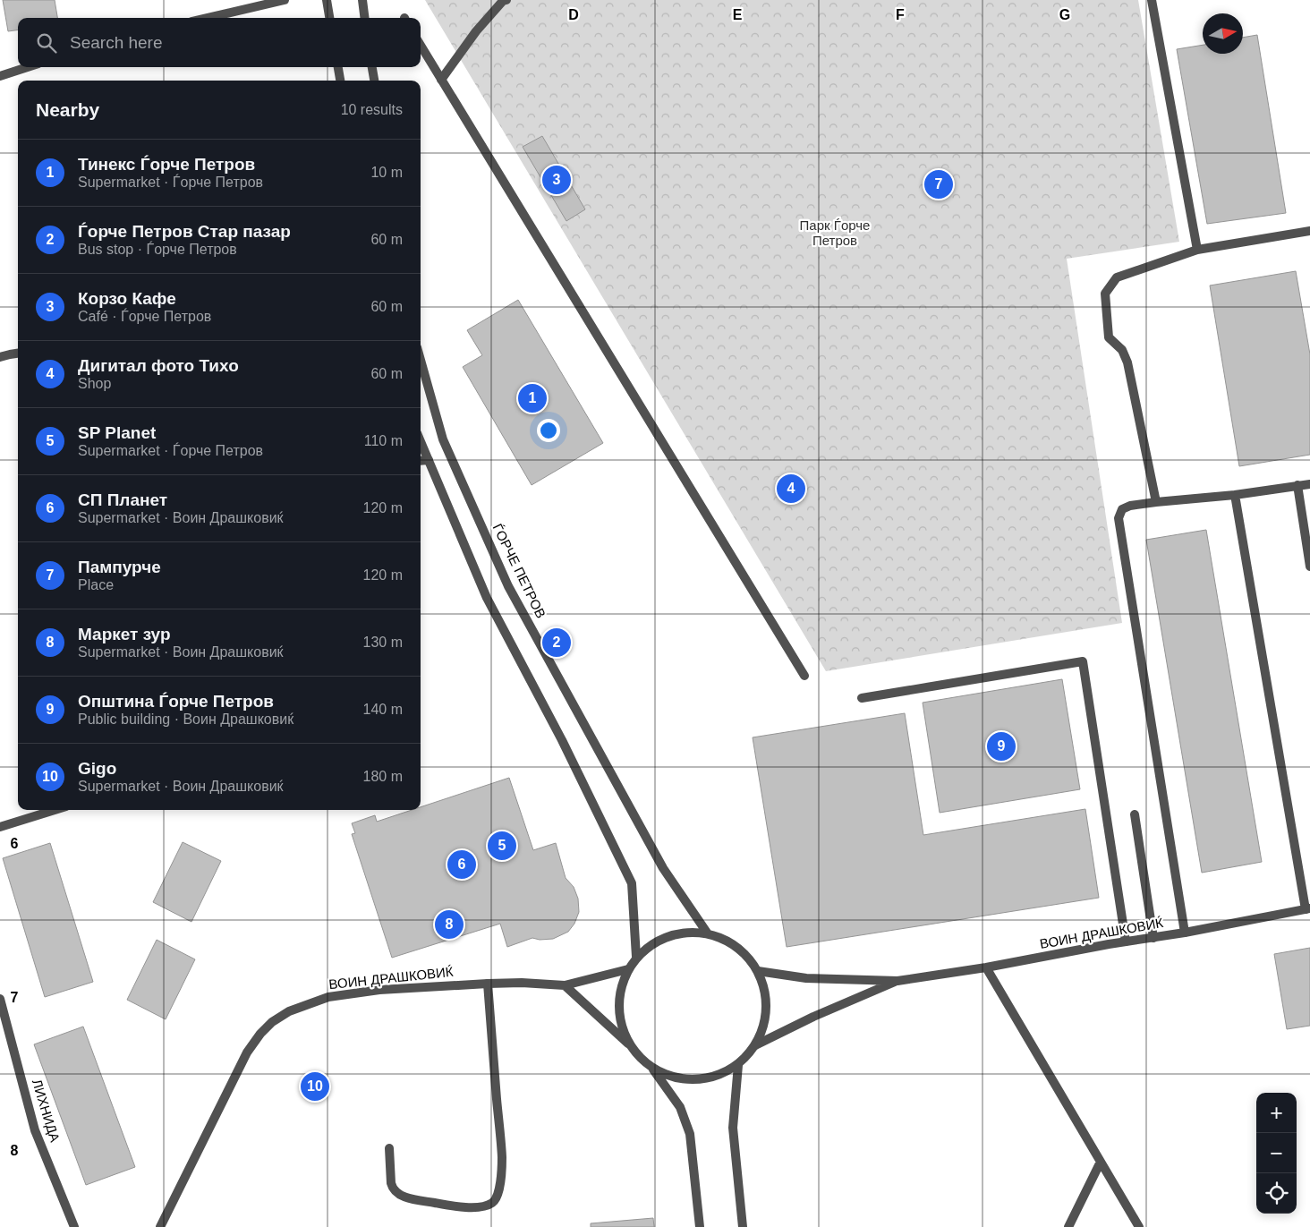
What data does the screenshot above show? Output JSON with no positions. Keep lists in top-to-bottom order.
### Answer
{
  "streets": {
    "street": ["ЃОРЧЕ ПЕТРОВ", "ВОИН ДРАШКОВИЌ", "ЛИХНИДА"]
  },
  "crossings": [
    ["ЃОРЧЕ ПЕТРОВ", "ВОИН ДРАШКОВИЌ"]
  ],
  "parks": ["Парк Ѓорче Петров"],
  "north": "right",
  "page": {
    "search": "Search here",
    "heading": ["Nearby", "10 results"],
    "list": [
      {
        "mark": "1",
        "name": "Тинекс Ѓорче Петров",
        "note": "Supermarket · Ѓорче Петров",
        "value": "10 m"
      },
      {
        "mark": "2",
        "name": "Ѓорче Петров Стар пазар",
        "note": "Bus stop · Ѓорче Петров",
        "value": "60 m"
      },
      {
        "mark": "3",
        "name": "Корзо Кафе",
        "note": "Café · Ѓорче Петров",
        "value": "60 m"
      },
      {
        "mark": "4",
        "name": "Дигитал фото Тихо",
        "note": "Shop",
        "value": "60 m"
      },
      {
        "mark": "5",
        "name": "SP Planet",
        "note": "Supermarket · Ѓорче Петров",
        "value": "110 m"
      },
      {
        "mark": "6",
        "name": "СП Планет",
        "note": "Supermarket · Воин Драшковиќ",
        "value": "120 m"
      },
      {
        "mark": "7",
        "name": "Пампурче",
        "note": "Place",
        "value": "120 m"
      },
      {
        "mark": "8",
        "name": "Маркет зур",
        "note": "Supermarket · Воин Драшковиќ",
        "value": "130 m"
      },
      {
        "mark": "9",
        "name": "Општина Ѓорче Петров",
        "note": "Public building · Воин Драшковиќ",
        "value": "140 m"
      },
      {
        "mark": "10",
        "name": "Gigo",
        "note": "Supermarket · Воин Драшковиќ",
        "value": "180 m"
      }
    ],
    "pins": [
      "3",
      "7",
      "1",
      "4",
      "2",
      "9",
      "5",
      "6",
      "8",
      "10"
    ],
    "map_buttons": ["+", "−"]
  },
  "grid": {
    "columns": [
      "D",
      "E",
      "F",
      "G"
    ],
    "rows": ["6", "7", "8"]
  }
}
